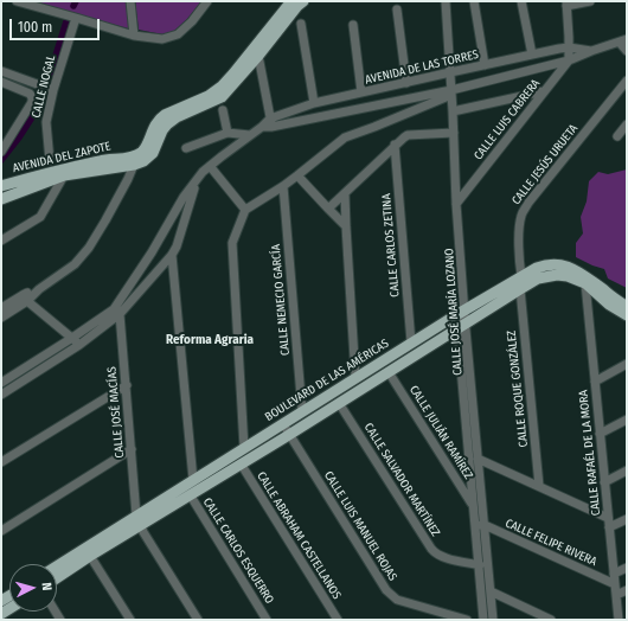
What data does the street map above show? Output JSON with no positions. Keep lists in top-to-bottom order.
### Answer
{
  "streets": {
    "main road": ["AVENIDA DEL ZAPOTE", "BOULEVARD DE LAS AMÉRICAS"],
    "street": [
      "AVENIDA DE LAS TORRES",
      "CALLE NOGAL",
      "CALLE LUIS CABRERA",
      "CALLE JESÚS URUETA",
      "CALLE CARLOS ZETINA",
      "CALLE NEMECIO GARCÍA",
      "CALLE JOSÉ MARÍA LOZANO",
      "CALLE ROQUE GONZÁLEZ",
      "CALLE JOSÉ MACÍAS",
      "CALLE JULIÁN RAMÍREZ",
      "CALLE RAFAÉL DE LA MORA",
      "CALLE SALVADOR MARTÍNEZ",
      "CALLE LUIS MANUEL ROJAS",
      "CALLE ABRAHAM CASTELLANOS",
      "CALLE FELIPE RIVERA",
      "CALLE CARLOS ESQUERRO"
    ]
  },
  "crossings": [
    ["AVENIDA DE LAS TORRES", "CALLE LUIS CABRERA"],
    ["AVENIDA DE LAS TORRES", "CALLE JOSÉ MARÍA LOZANO"],
    ["AVENIDA DE LAS TORRES", "CALLE JOSÉ MACÍAS"],
    ["CALLE LUIS CABRERA", "CALLE JOSÉ MARÍA LOZANO"],
    ["CALLE JESÚS URUETA", "BOULEVARD DE LAS AMÉRICAS"],
    ["CALLE CARLOS ZETINA", "BOULEVARD DE LAS AMÉRICAS"],
    ["CALLE NEMECIO GARCÍA", "BOULEVARD DE LAS AMÉRICAS"],
    ["CALLE JOSÉ MARÍA LOZANO", "BOULEVARD DE LAS AMÉRICAS"],
    ["CALLE JOSÉ MARÍA LOZANO", "CALLE JULIÁN RAMÍREZ"],
    ["CALLE JOSÉ MARÍA LOZANO", "CALLE SALVADOR MARTÍNEZ"],
    ["CALLE JOSÉ MARÍA LOZANO", "CALLE FELIPE RIVERA"],
    ["BOULEVARD DE LAS AMÉRICAS", "CALLE ROQUE GONZÁLEZ"],
    ["BOULEVARD DE LAS AMÉRICAS", "CALLE JOSÉ MACÍAS"],
    ["BOULEVARD DE LAS AMÉRICAS", "CALLE JULIÁN RAMÍREZ"],
    ["BOULEVARD DE LAS AMÉRICAS", "CALLE RAFAÉL DE LA MORA"],
    ["BOULEVARD DE LAS AMÉRICAS", "CALLE SALVADOR MARTÍNEZ"],
    ["BOULEVARD DE LAS AMÉRICAS", "CALLE LUIS MANUEL ROJAS"],
    ["BOULEVARD DE LAS AMÉRICAS", "CALLE ABRAHAM CASTELLANOS"],
    ["BOULEVARD DE LAS AMÉRICAS", "CALLE CARLOS ESQUERRO"],
    ["CALLE RAFAÉL DE LA MORA", "CALLE FELIPE RIVERA"]
  ],
  "districts": ["Reforma Agraria"],
  "scale_bar": "100 m",
  "north": "right"
}
